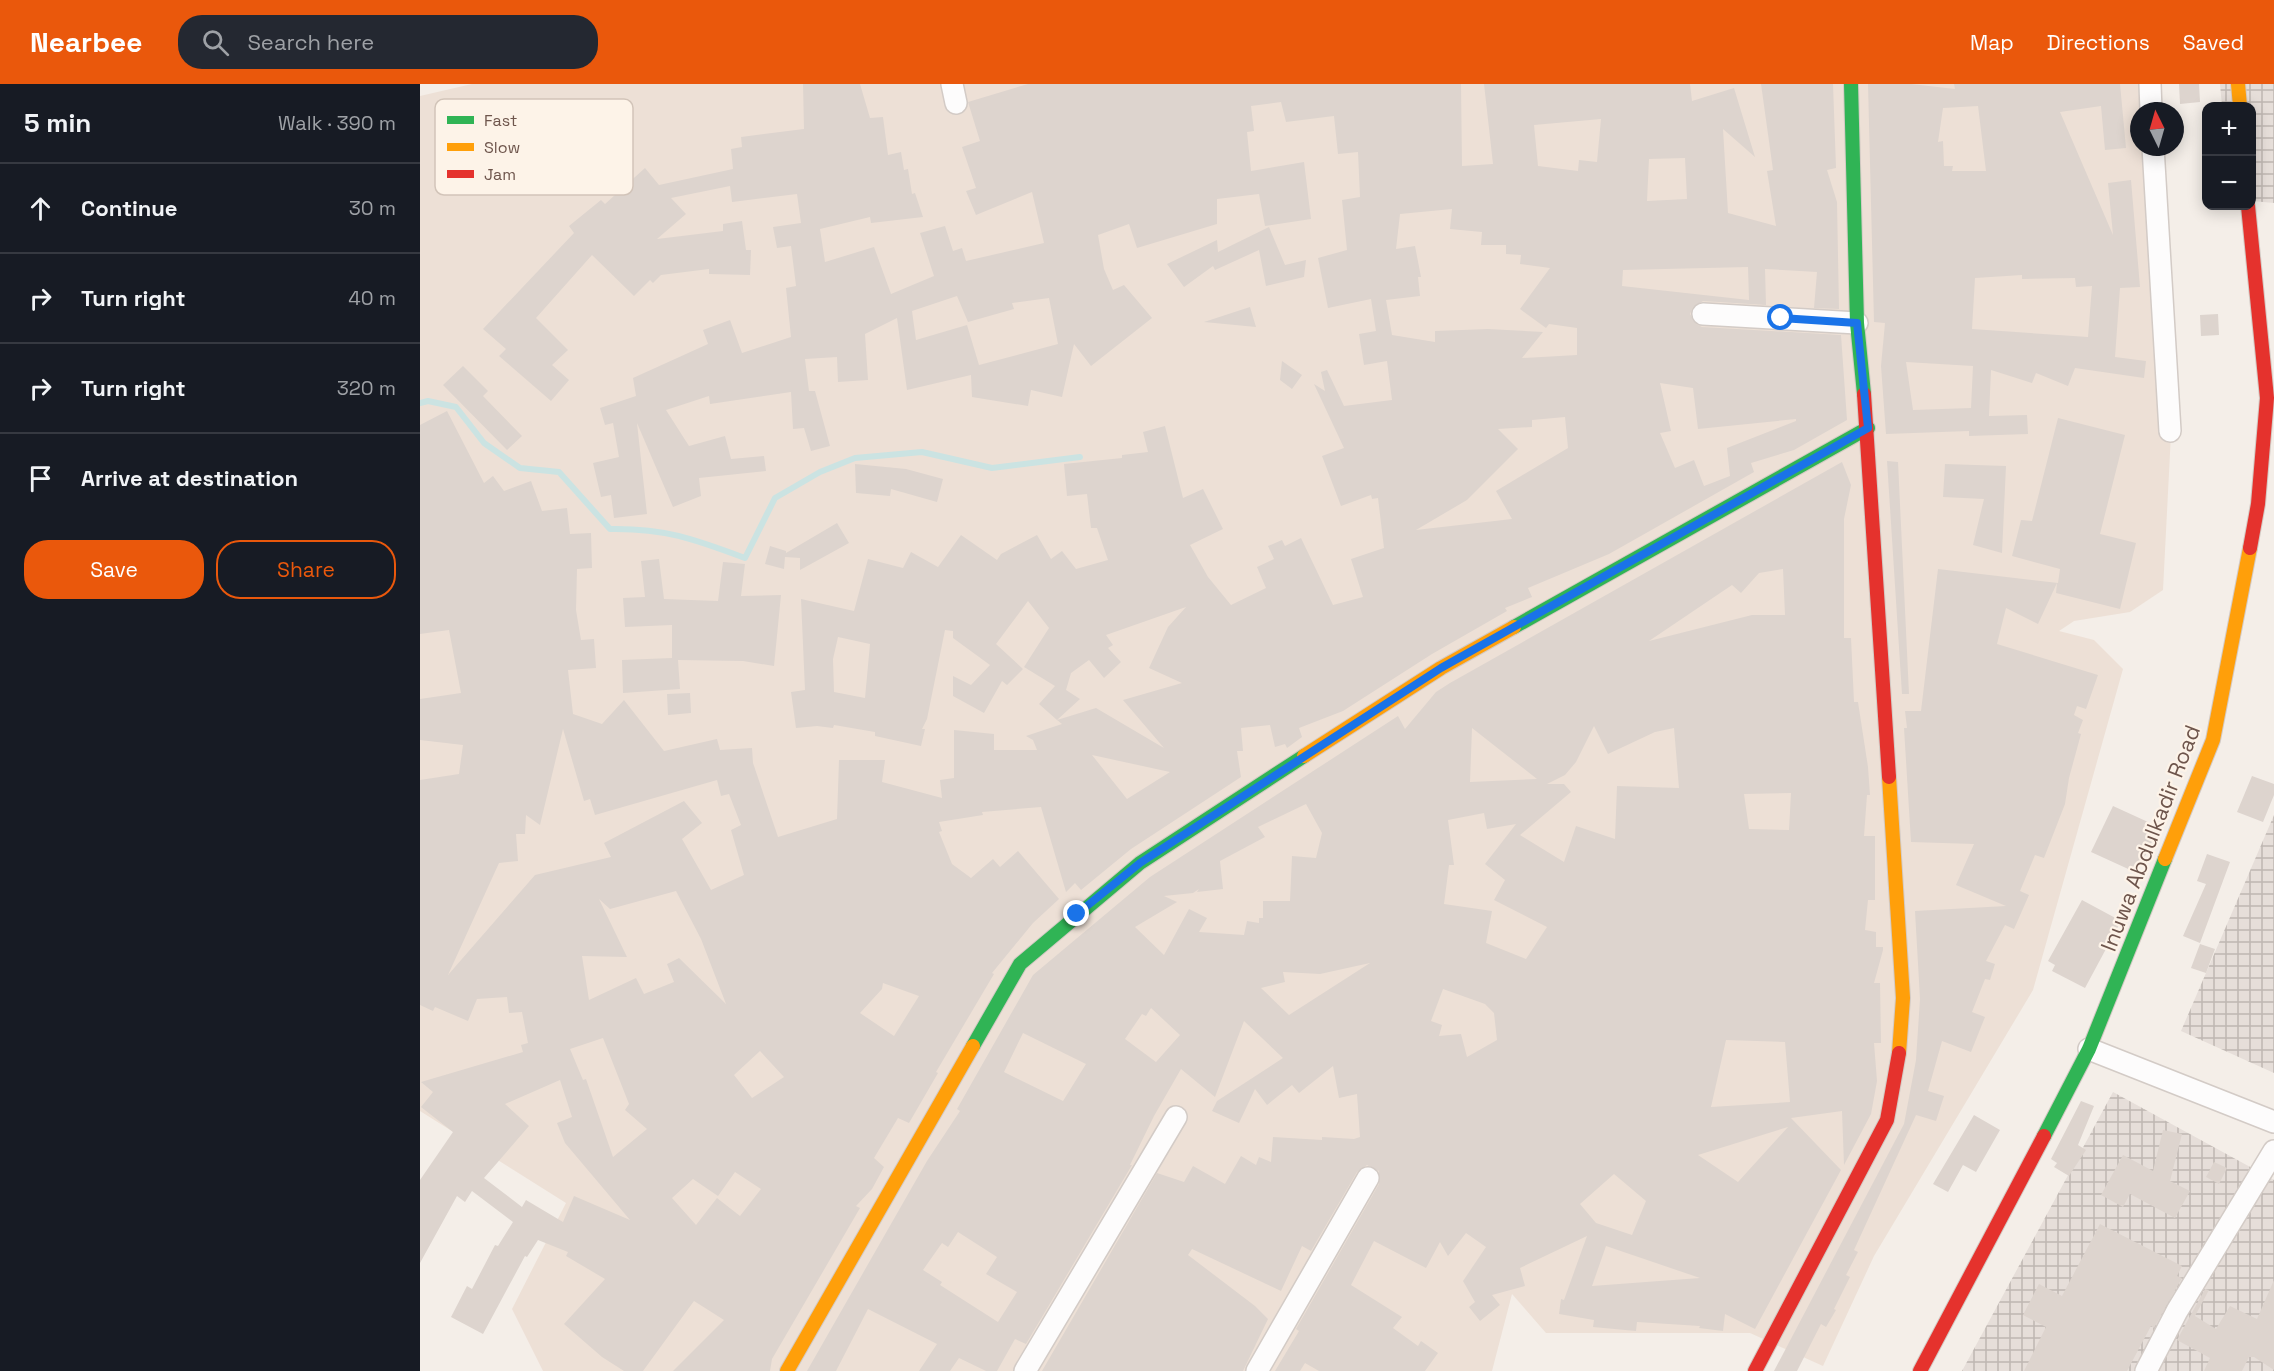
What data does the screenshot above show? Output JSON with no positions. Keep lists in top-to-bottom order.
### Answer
{
  "streets": {
    "street": ["Inuwa Abdulkadir Road"]
  },
  "legend": ["Fast", "Slow", "Jam"],
  "north": "top",
  "page": {
    "header": "Nearbee",
    "search": "Search here",
    "nav": ["Map", "Directions", "Saved"],
    "heading": ["5 min", "Walk · 390 m"],
    "map_buttons": ["+", "−"],
    "list": [
      ["Continue", "30 m"],
      ["Turn right", "40 m"],
      ["Turn right", "320 m"],
      "Arrive at destination"
    ],
    "buttons": ["Save", "Share"]
  }
}
